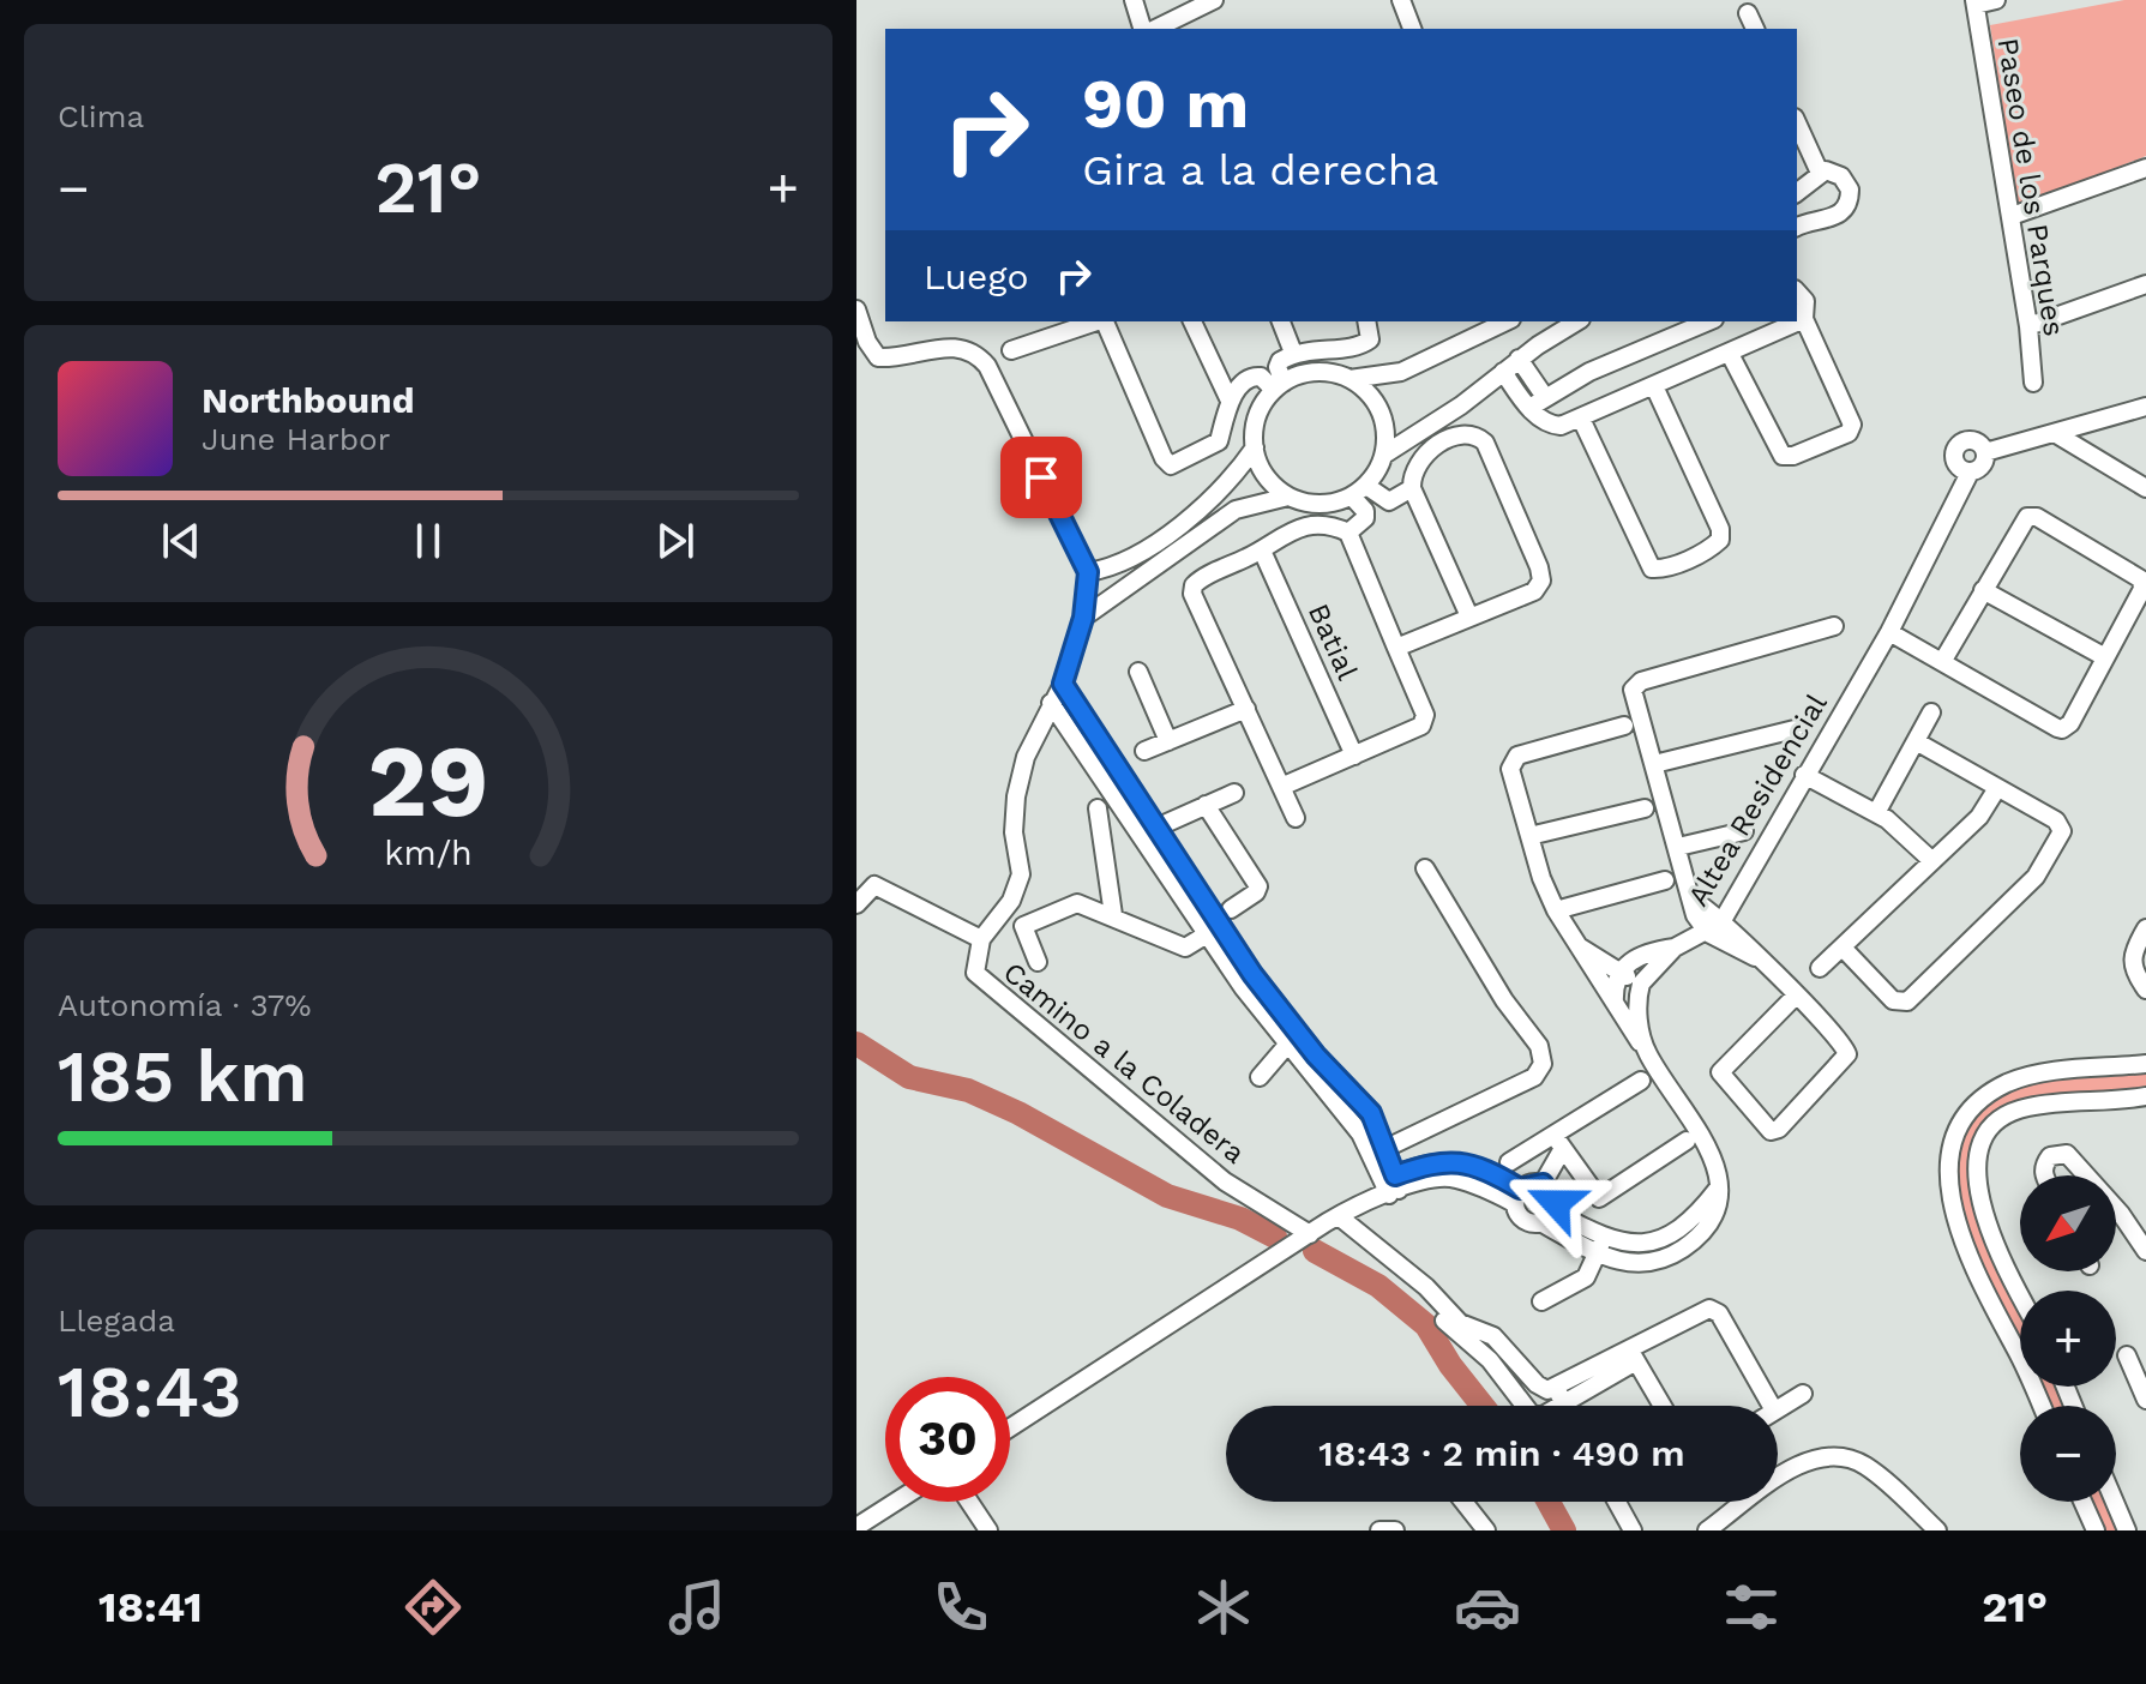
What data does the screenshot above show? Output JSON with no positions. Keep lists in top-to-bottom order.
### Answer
{
  "streets": {
    "street": [
      "Paseo de los Parques",
      "Batial",
      "Altea Residencial",
      "Camino a la Coladera"
    ]
  },
  "north": "bottom left",
  "page": {
    "tile": [
      "Clima",
      ["Autonomía · 37%", "185 km"],
      ["Llegada", "18:43"]
    ],
    "turn": ["90 m", "Gira a la derecha"],
    "heat": ["−", "21°", "+"],
    "then": "Luego",
    "song": ["Northbound", "June Harbor"],
    "map_buttons": ["+", "−"],
    "limit": "30",
    "trip": "18:43 · 2 min · 490 m",
    "tabs": ["18:41", "21°"],
    "gauge": ["29", "km/h"]
  }
}
